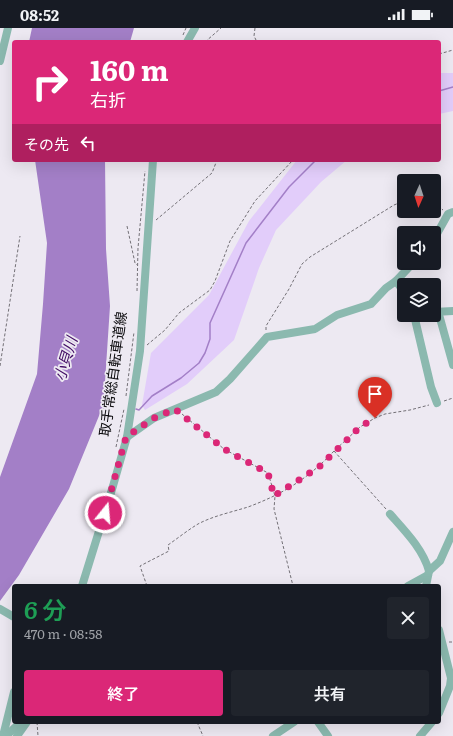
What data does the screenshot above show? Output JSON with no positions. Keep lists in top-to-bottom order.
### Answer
{
  "streets": {
    "path": ["取手常総自転車道線"]
  },
  "water": ["小貝川"],
  "north": "bottom",
  "page": {
    "status": "08:52",
    "turn": ["160 m", "右折"],
    "then": "その先",
    "heading": ["6 分", "470 m · 08:58"],
    "buttons": ["終了", "共有"]
  }
}
